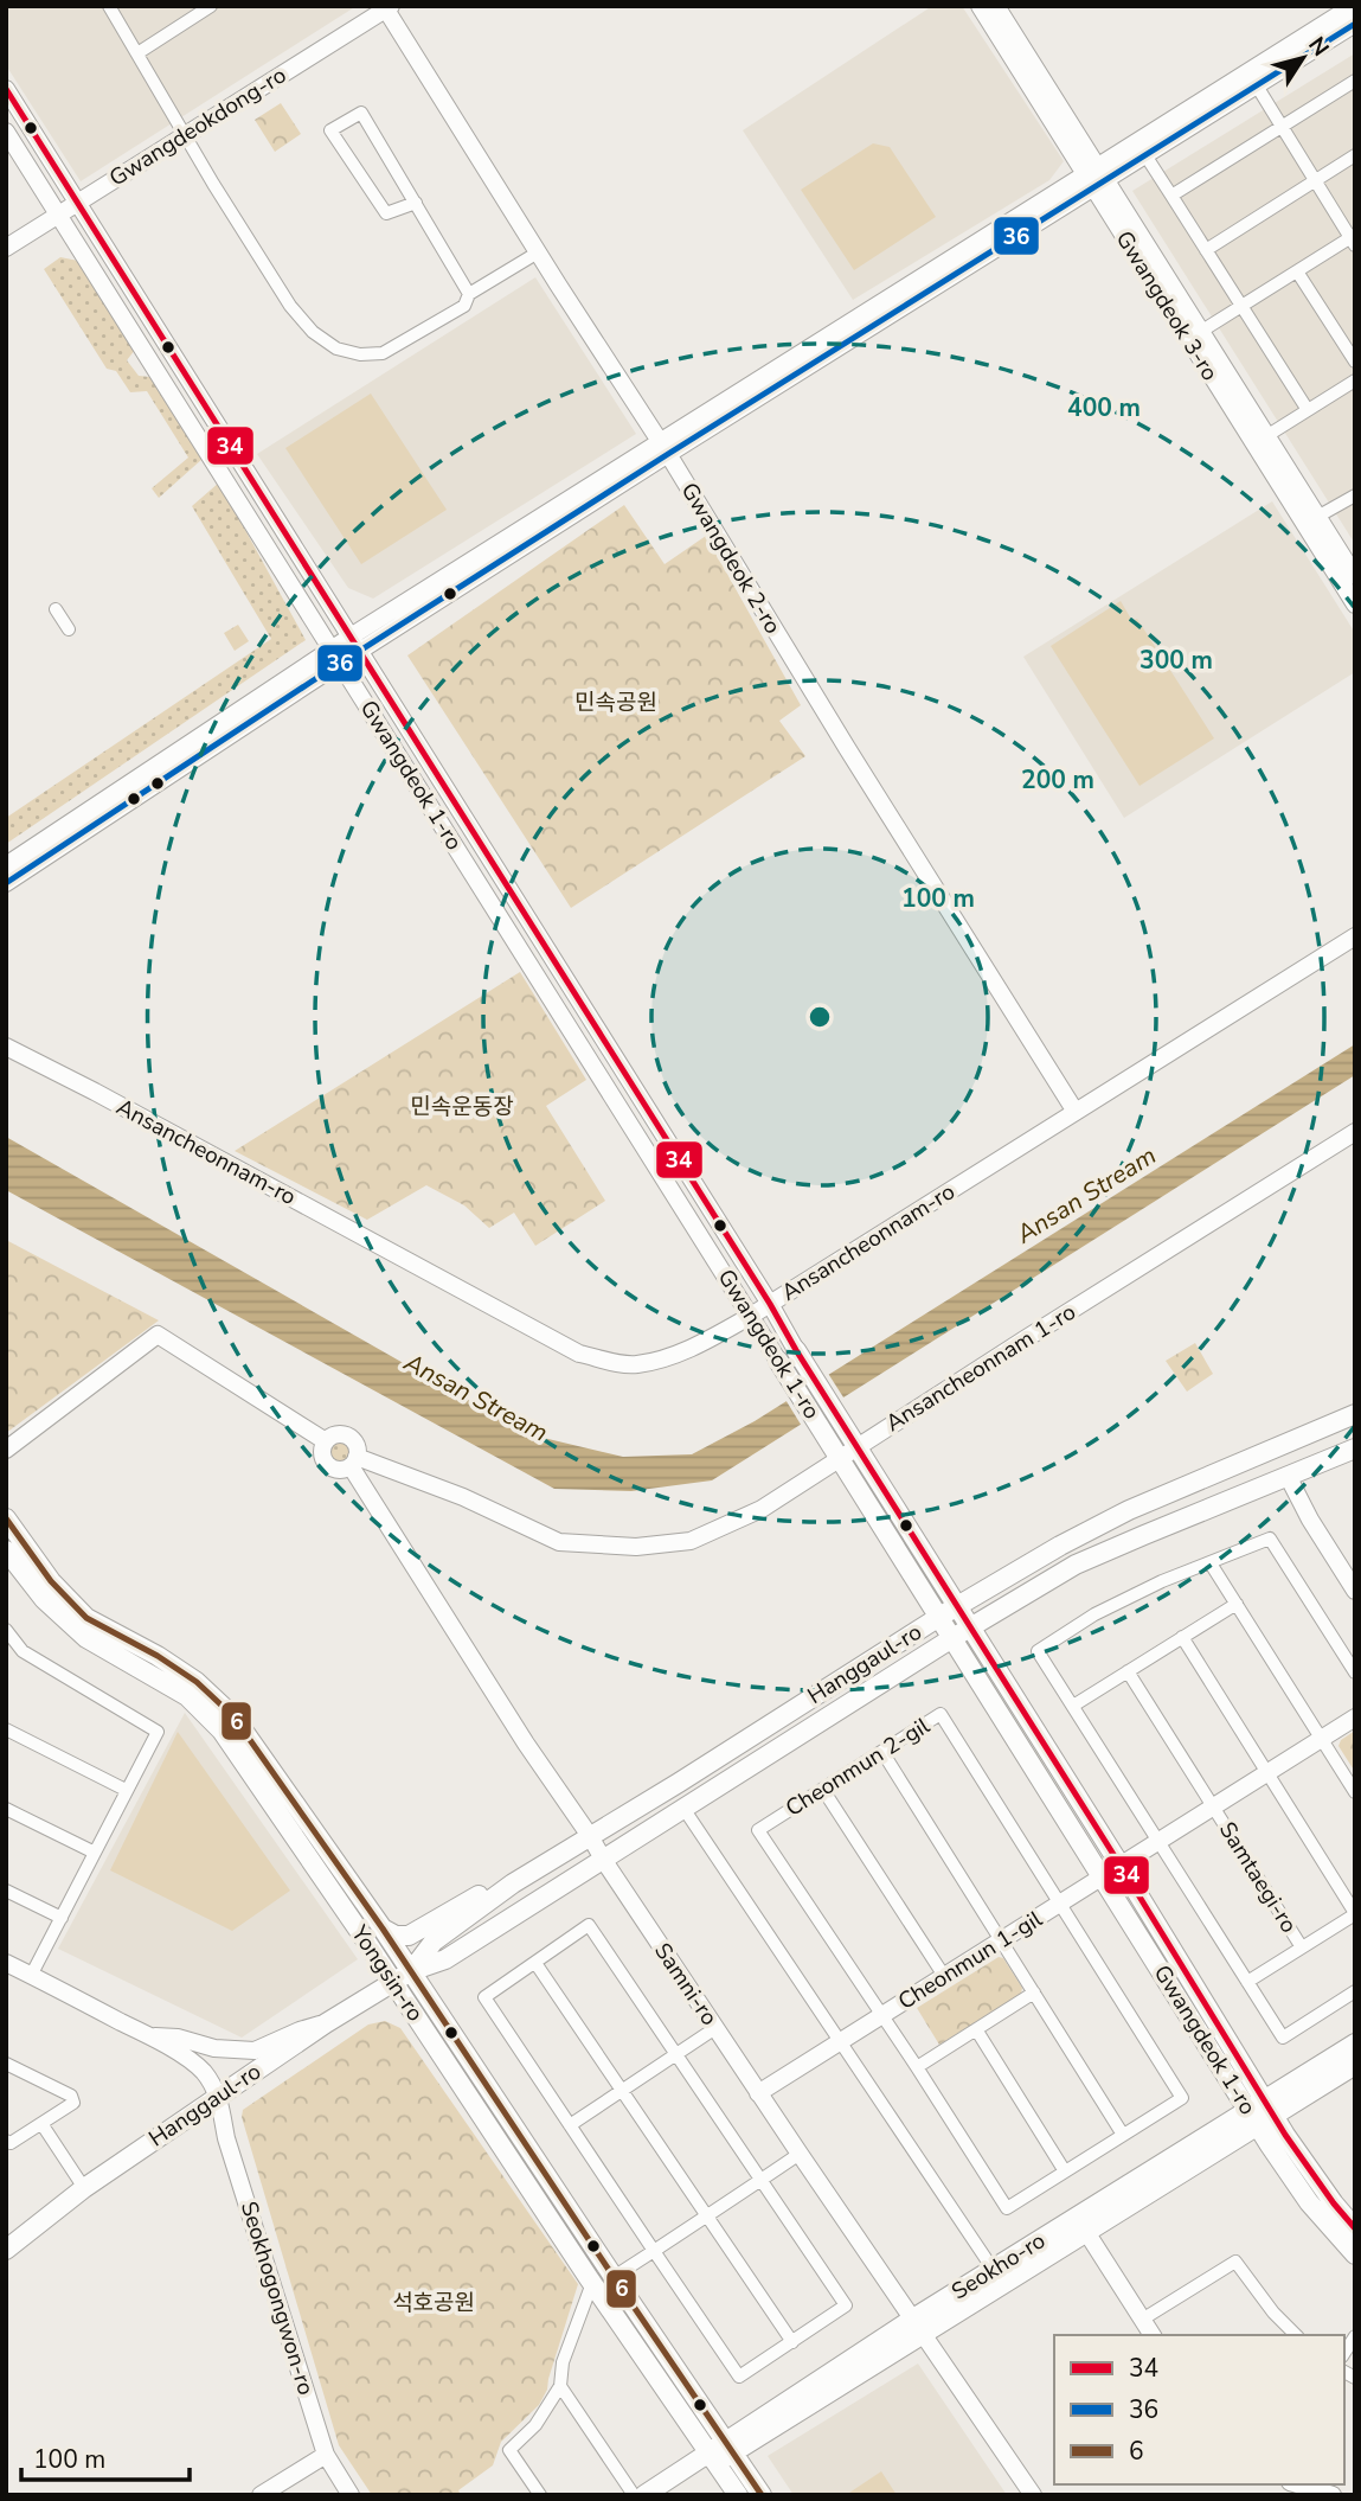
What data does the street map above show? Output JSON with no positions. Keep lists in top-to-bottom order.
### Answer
{
  "streets": {
    "main road": [
      "Gwangdeok 1-ro",
      "Hanggaul-ro",
      "Yongsin-ro",
      "Seokho-ro"
    ],
    "street": [
      "Gwangdeokdong-ro",
      "Gwangdeok 3-ro",
      "Gwangdeok 2-ro",
      "Ansancheonnam-ro",
      "Ansancheonnam 1-ro",
      "Cheonmun 2-gil",
      "Samtaegi-ro",
      "Cheonmun 1-gil",
      "Samni-ro",
      "Seokhogongwon-ro"
    ]
  },
  "crossings": [
    ["Gwangdeokdong-ro", "Gwangdeok 2-ro"],
    ["Gwangdeokdong-ro", "Gwangdeok 1-ro"],
    ["Gwangdeok 2-ro", "Ansancheonnam-ro"],
    ["Gwangdeok 1-ro", "Ansancheonnam-ro"],
    ["Gwangdeok 1-ro", "Ansancheonnam 1-ro"],
    ["Gwangdeok 1-ro", "Hanggaul-ro"],
    ["Gwangdeok 1-ro", "Samtaegi-ro"],
    ["Gwangdeok 1-ro", "Cheonmun 1-gil"],
    ["Gwangdeok 1-ro", "Seokho-ro"],
    ["Ansancheonnam 1-ro", "Samni-ro"],
    ["Hanggaul-ro", "Yongsin-ro"],
    ["Hanggaul-ro", "Samni-ro"],
    ["Hanggaul-ro", "Seokhogongwon-ro"],
    ["Cheonmun 2-gil", "Cheonmun 1-gil"],
    ["Samtaegi-ro", "Cheonmun 1-gil"],
    ["Cheonmun 1-gil", "Samni-ro"],
    ["Yongsin-ro", "Seokho-ro"],
    ["Samni-ro", "Seokho-ro"]
  ],
  "water": ["Ansan Stream"],
  "parks": ["민속공원", "민속운동장", "석호공원"],
  "lines": ["transit line 36", "transit line 34", "transit line 6"],
  "legend": ["34", "36", "6"],
  "scale_bar": "100 m",
  "north": "top right",
  "rings": [
    "400 m",
    "300 m",
    "200 m",
    "100 m"
  ]
}
